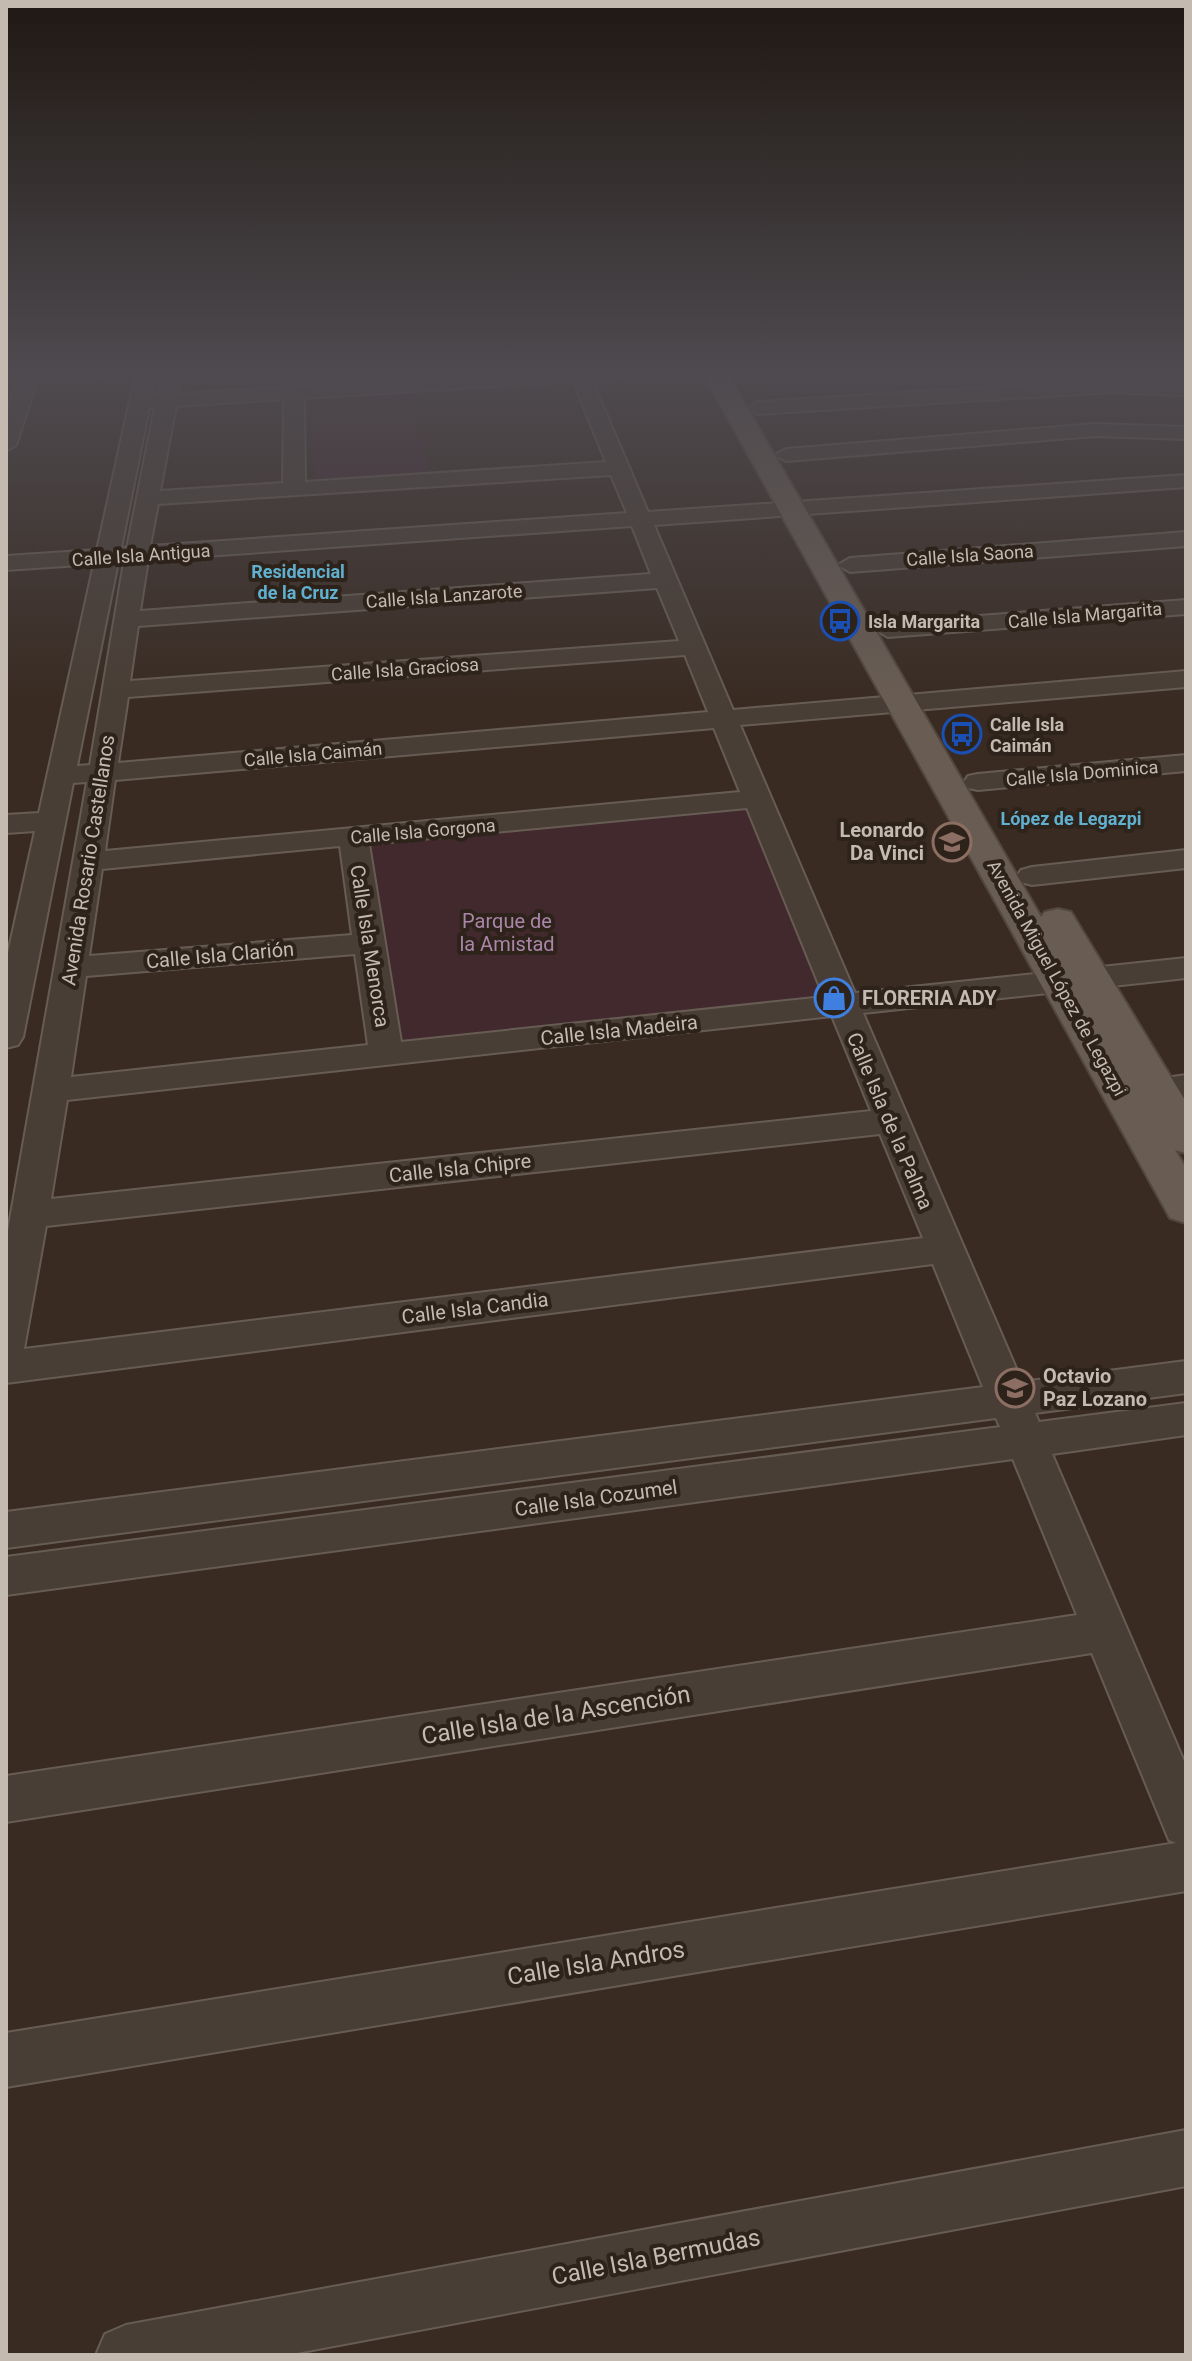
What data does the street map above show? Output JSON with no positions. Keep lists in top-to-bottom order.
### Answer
{
  "streets": {
    "main road": ["Avenida Miguel López de Legazpi"],
    "street": [
      "Calle Isla Antigua",
      "Calle Isla Saona",
      "Calle Isla Lanzarote",
      "Calle Isla Margarita",
      "Calle Isla Graciosa",
      "Calle Isla Caimán",
      "Calle Isla Dominica",
      "Calle Isla Gorgona",
      "Avenida Rosario Castellanos",
      "Calle Isla Menorca",
      "Calle Isla Clarión",
      "Calle Isla Madeira",
      "Calle Isla de la Palma",
      "Calle Isla Chipre",
      "Calle Isla Candia",
      "Calle Isla Cozumel",
      "Calle Isla de la Ascención",
      "Calle Isla Andros",
      "Calle Isla Bermudas"
    ]
  },
  "crossings": [
    ["Calle Isla Antigua", "Avenida Rosario Castellanos"],
    ["Calle Isla Antigua", "Avenida Miguel López de Legazpi"],
    ["Calle Isla Antigua", "Calle Isla de la Palma"],
    ["Calle Isla Saona", "Avenida Miguel López de Legazpi"],
    ["Calle Isla Lanzarote", "Avenida Rosario Castellanos"],
    ["Calle Isla Lanzarote", "Calle Isla de la Palma"],
    ["Calle Isla Margarita", "Avenida Miguel López de Legazpi"],
    ["Calle Isla Graciosa", "Avenida Rosario Castellanos"],
    ["Calle Isla Graciosa", "Calle Isla de la Palma"],
    ["Calle Isla Caimán", "Avenida Rosario Castellanos"],
    ["Calle Isla Caimán", "Avenida Miguel López de Legazpi"],
    ["Calle Isla Caimán", "Calle Isla de la Palma"],
    ["Calle Isla Dominica", "Avenida Miguel López de Legazpi"],
    ["Calle Isla Gorgona", "Avenida Rosario Castellanos"],
    ["Calle Isla Gorgona", "Calle Isla Menorca"],
    ["Calle Isla Gorgona", "Calle Isla de la Palma"],
    ["Avenida Rosario Castellanos", "Calle Isla Clarión"],
    ["Avenida Rosario Castellanos", "Calle Isla Madeira"],
    ["Avenida Rosario Castellanos", "Calle Isla Chipre"],
    ["Calle Isla Menorca", "Calle Isla Clarión"],
    ["Calle Isla Menorca", "Calle Isla Madeira"],
    ["Avenida Miguel López de Legazpi", "Calle Isla Madeira"],
    ["Calle Isla Madeira", "Calle Isla de la Palma"],
    ["Calle Isla de la Palma", "Calle Isla Chipre"],
    ["Calle Isla de la Palma", "Calle Isla Candia"],
    ["Calle Isla de la Palma", "Calle Isla Cozumel"],
    ["Calle Isla de la Palma", "Calle Isla de la Ascención"]
  ],
  "districts": ["Residencial de la Cruz", "López de Legazpi"],
  "parks": ["Parque de la Amistad"],
  "places": {
    "bus stop": ["Isla Margarita", "Calle Isla Caimán"],
    "school or university": ["Leonardo Da Vinci", "Octavio Paz Lozano"],
    "shop": ["FLORERIA ADY"]
  }
}
